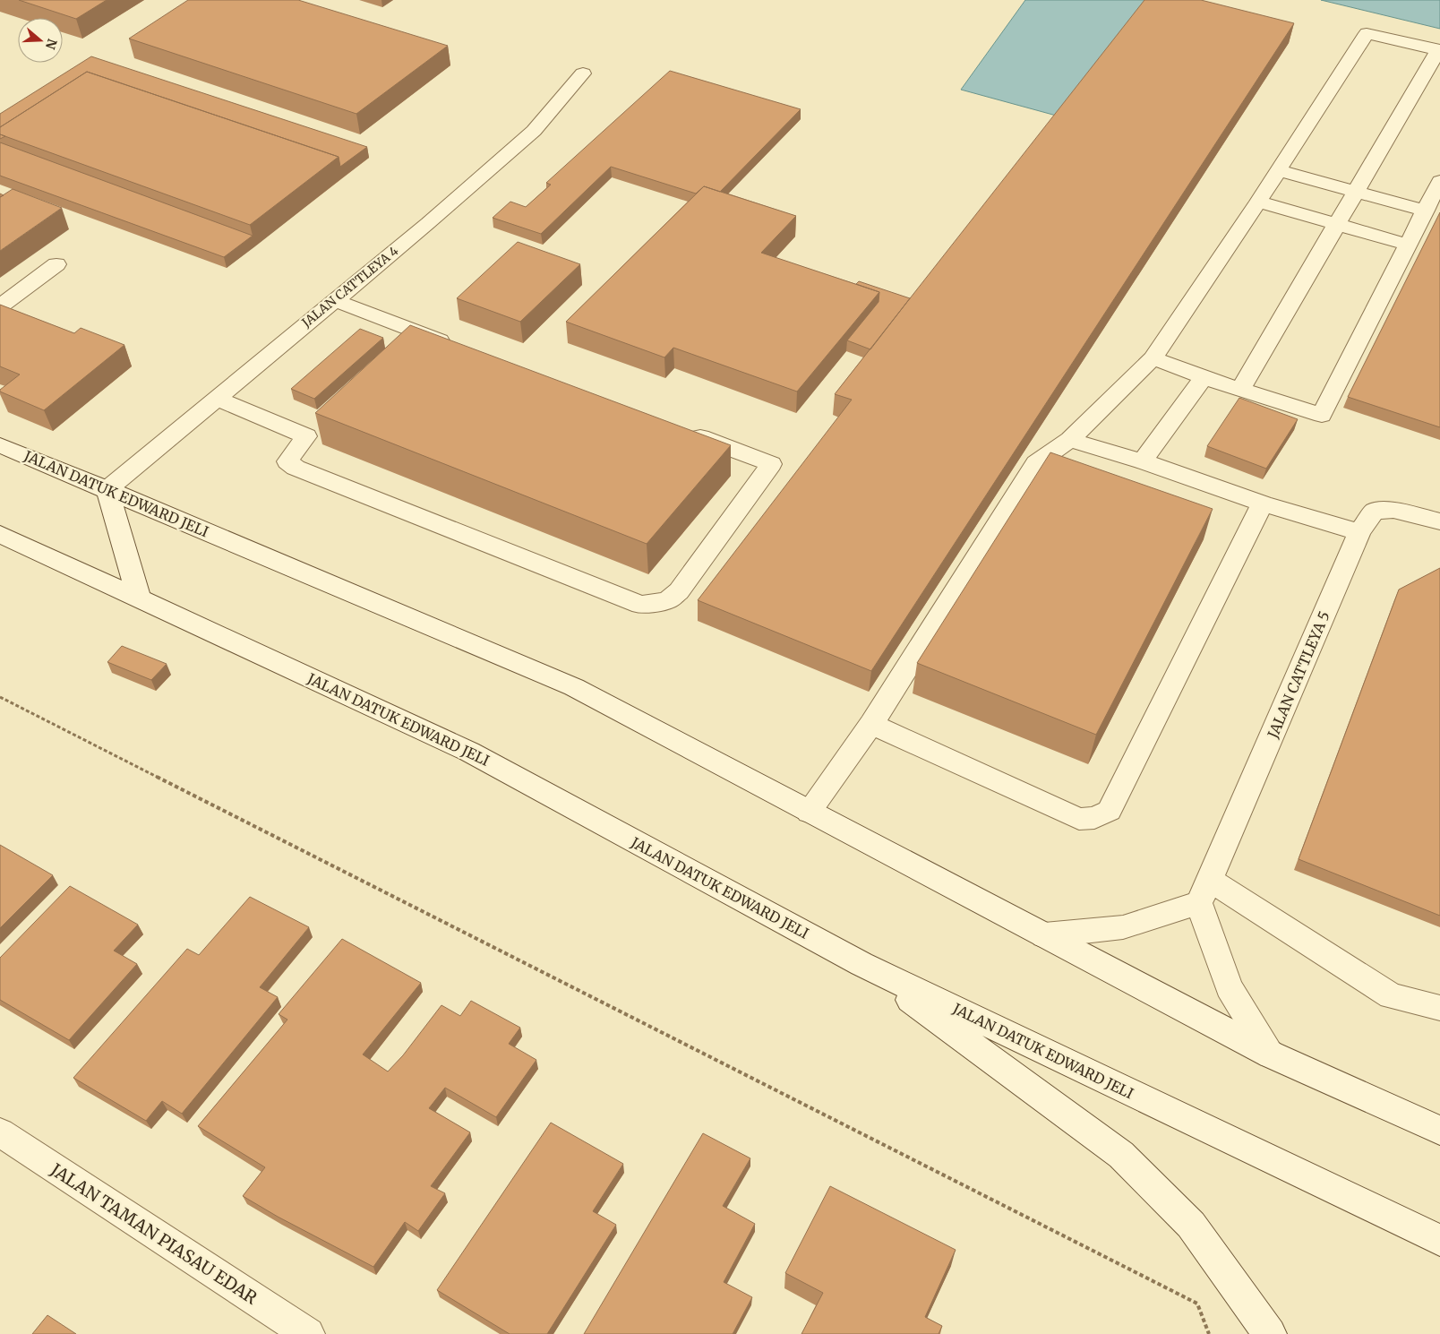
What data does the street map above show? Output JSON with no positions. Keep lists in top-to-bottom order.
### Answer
{
  "streets": {
    "street": [
      "JALAN CATTLEYA 4",
      "JALAN DATUK EDWARD JELI",
      "JALAN CATTLEYA 5",
      "JALAN TAMAN PIASAU EDAR"
    ]
  },
  "crossings": [
    ["JALAN CATTLEYA 4", "JALAN DATUK EDWARD JELI"]
  ],
  "north": "right"
}
